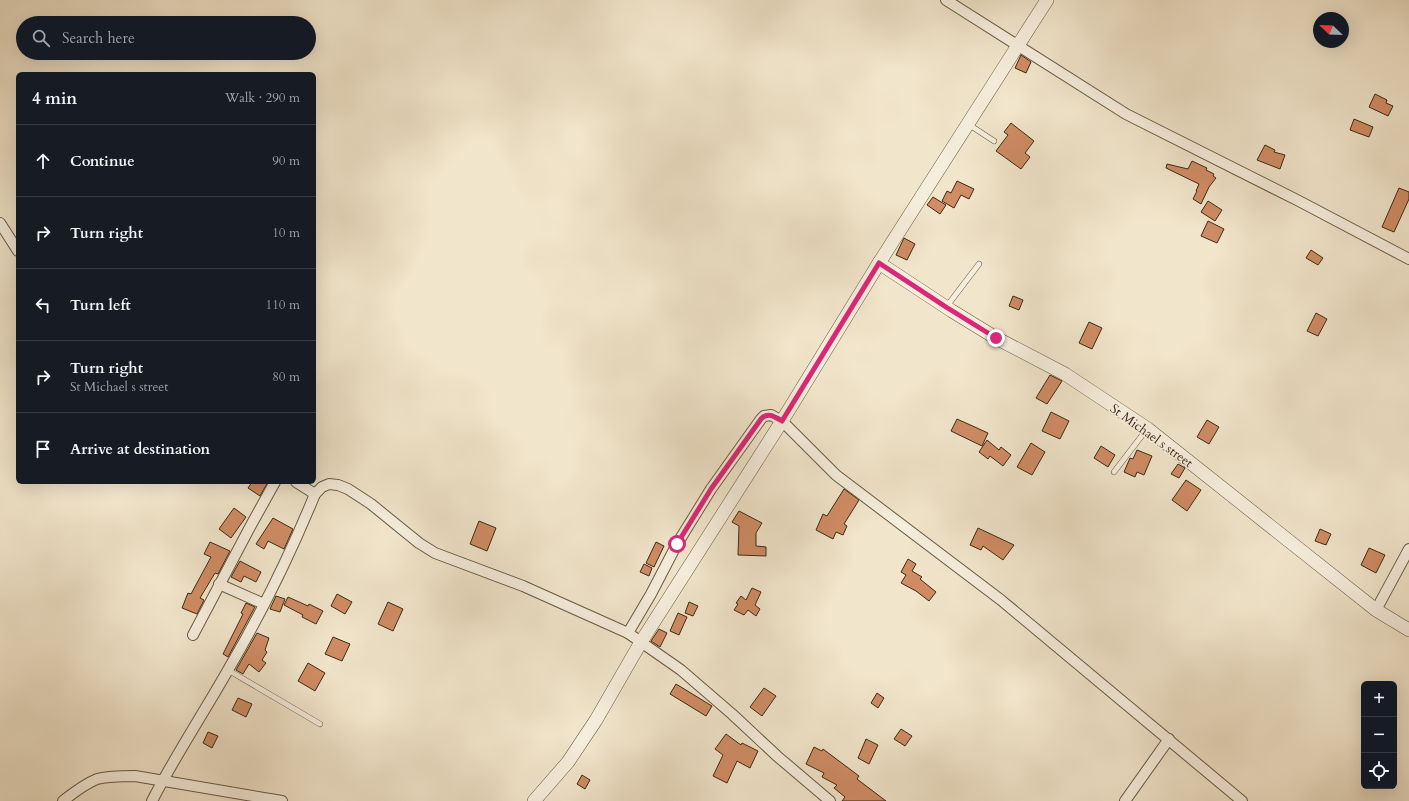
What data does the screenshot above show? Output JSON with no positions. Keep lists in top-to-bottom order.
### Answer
{
  "streets": {
    "street": ["St Michael s street"]
  },
  "north": "top left",
  "page": {
    "search": "Search here",
    "heading": ["4 min", "Walk · 290 m"],
    "list": [
      ["Continue", "90 m"],
      ["Turn right", "10 m"],
      ["Turn left", "110 m"],
      ["Turn right", "St Michael s street", "80 m"],
      "Arrive at destination"
    ],
    "map_buttons": ["+", "−"]
  }
}
